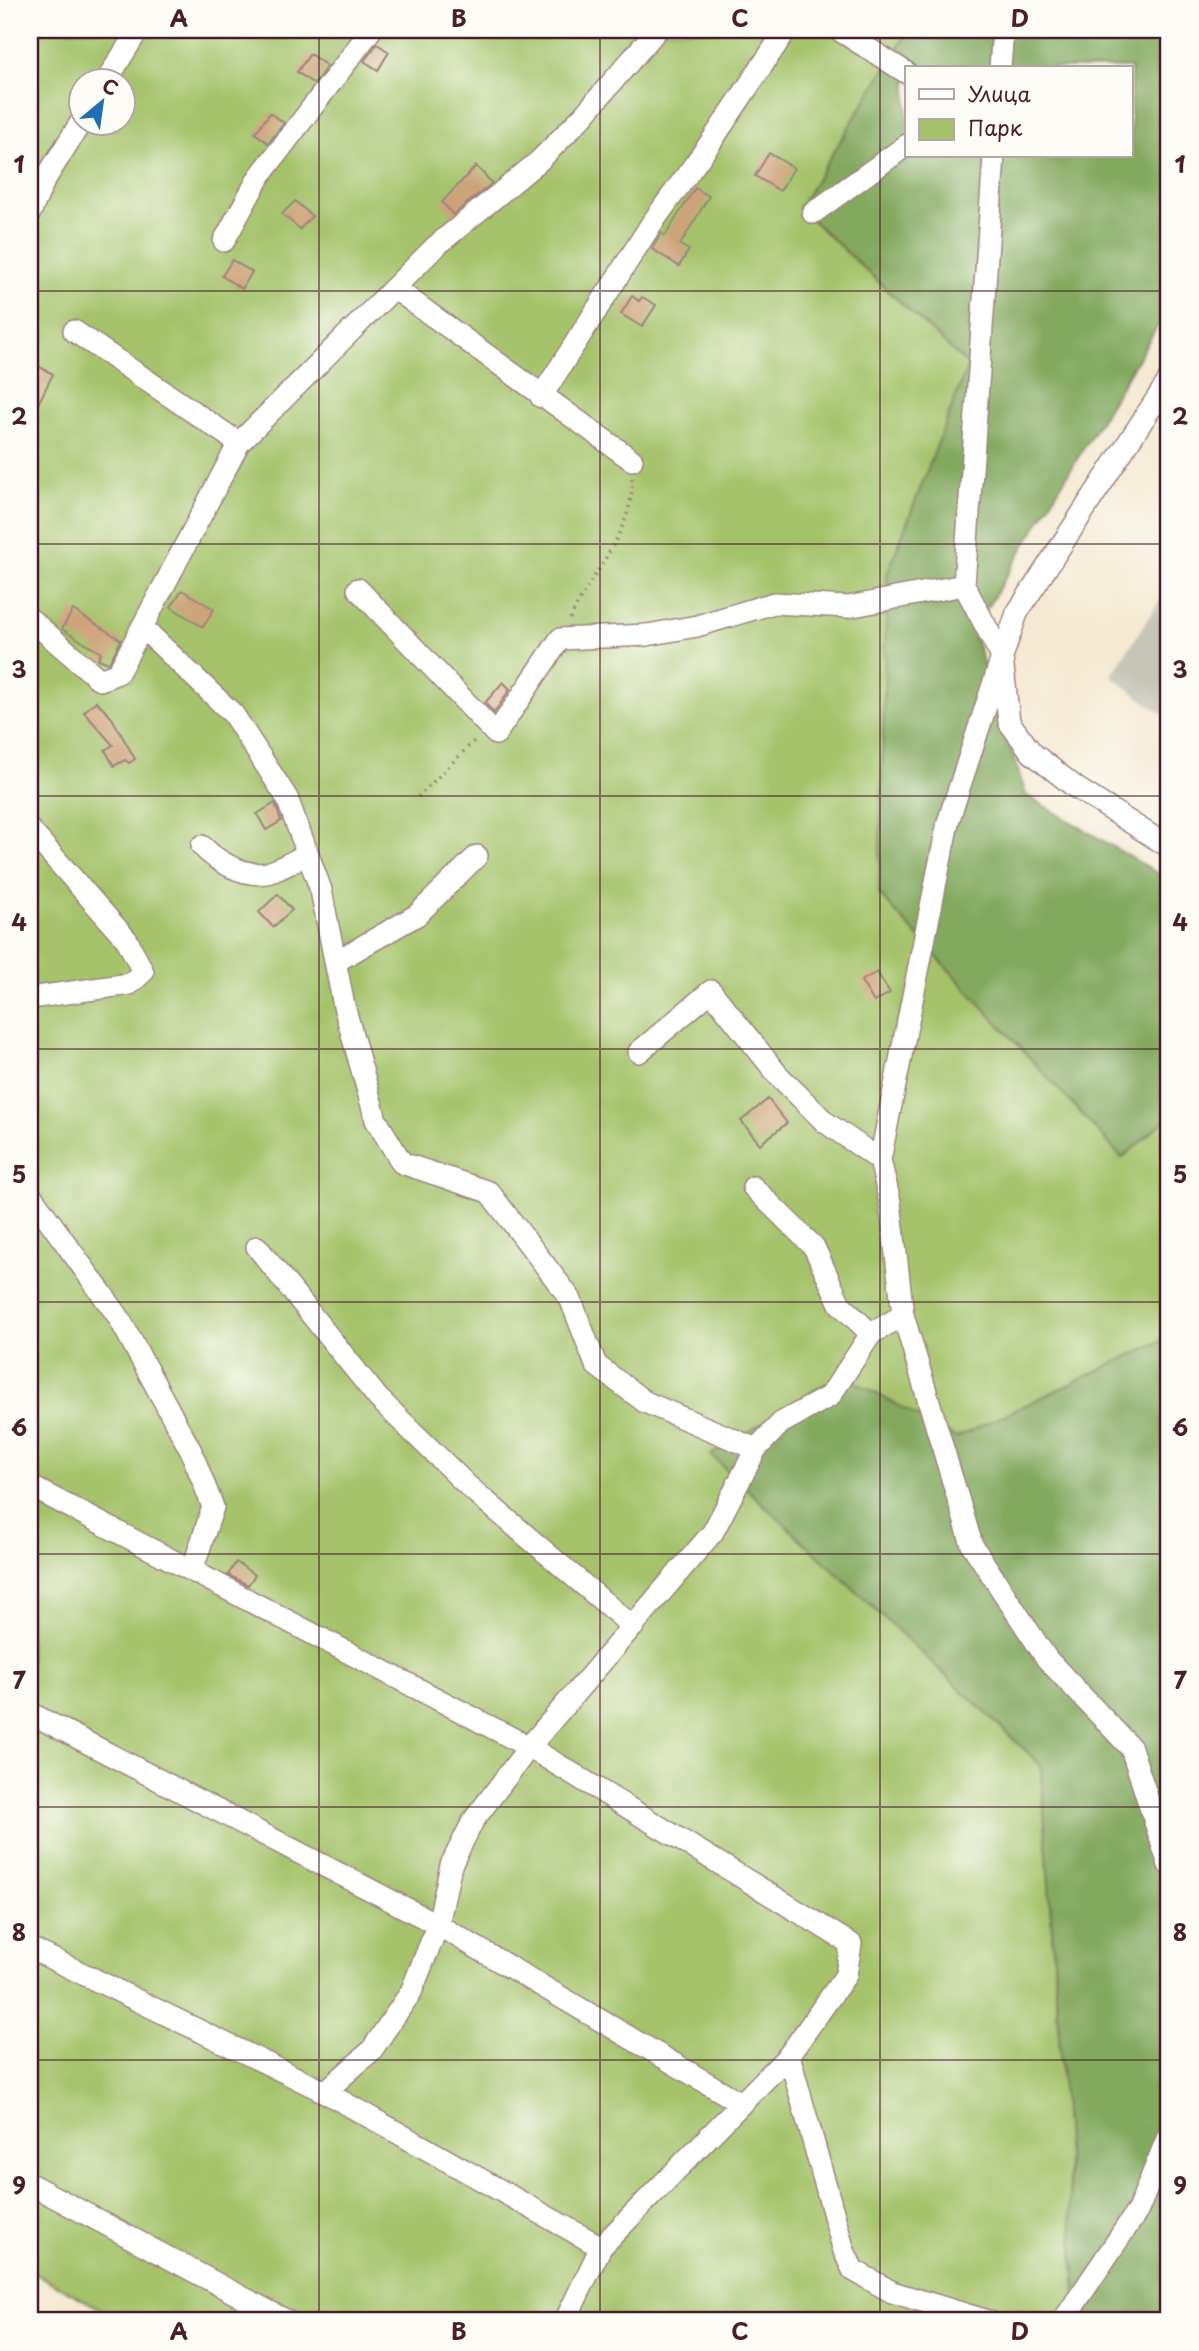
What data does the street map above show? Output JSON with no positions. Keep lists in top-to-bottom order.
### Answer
{
  "legend": ["Улица", "Парк"],
  "north": "top right",
  "grid": {
    "columns": [
      "A",
      "B",
      "C",
      "D"
    ],
    "rows": [
      "1",
      "2",
      "3",
      "4",
      "5",
      "6",
      "7",
      "8",
      "9"
    ]
  }
}
